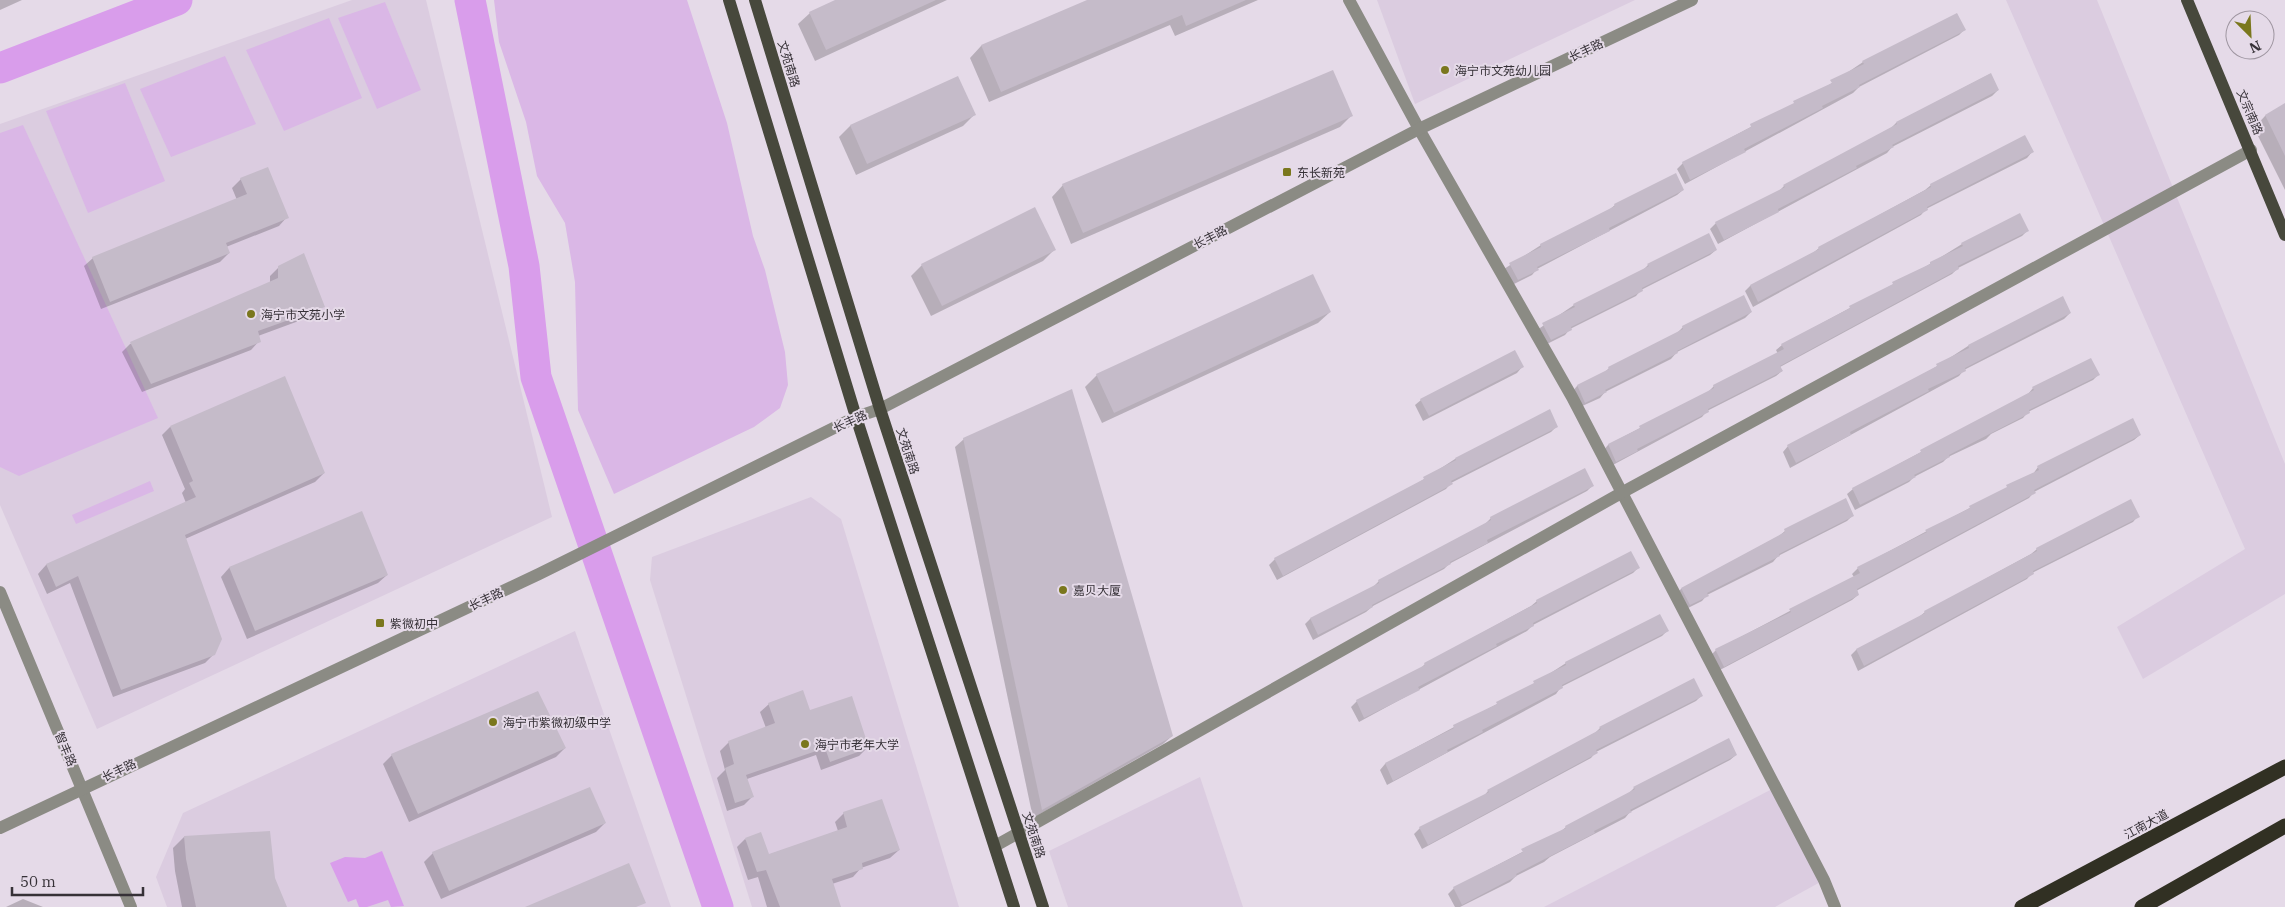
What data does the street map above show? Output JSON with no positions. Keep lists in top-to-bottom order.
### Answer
{
  "streets": {
    "highway": ["江南大道"],
    "main road": ["文苑南路", "文宗南路"],
    "street": ["长丰路", "智丰路"]
  },
  "crossings": [
    ["长丰路", "文苑南路"],
    ["长丰路", "智丰路"]
  ],
  "places": {
    "other": [
      "海宁市文苑幼儿园",
      "海宁市文苑小学",
      "嘉贝大厦",
      "海宁市紫微初级中学",
      "海宁市老年大学"
    ],
    "transit": ["东长新苑", "紫微初中"]
  },
  "scale_bar": "50 m",
  "north": "bottom right"
}
